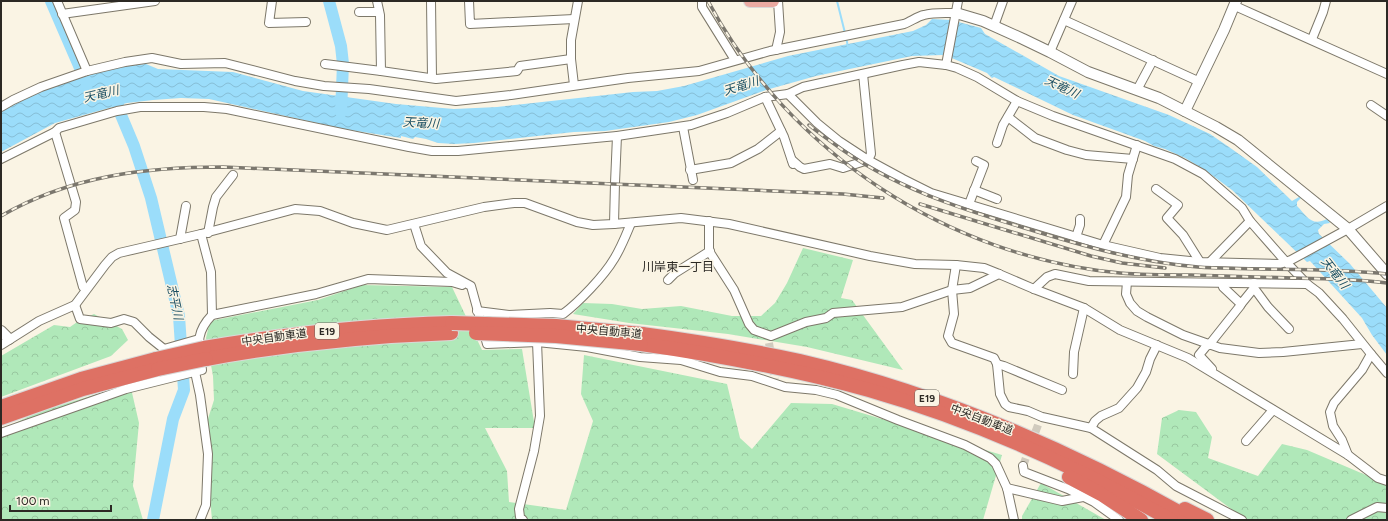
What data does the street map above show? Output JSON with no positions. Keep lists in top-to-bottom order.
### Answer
{
  "streets": {
    "highway": ["E19", "中央自動車道"]
  },
  "districts": ["川岸東一丁目"],
  "water": ["天竜川", "志平川"],
  "scale_bar": "100 m"
}
